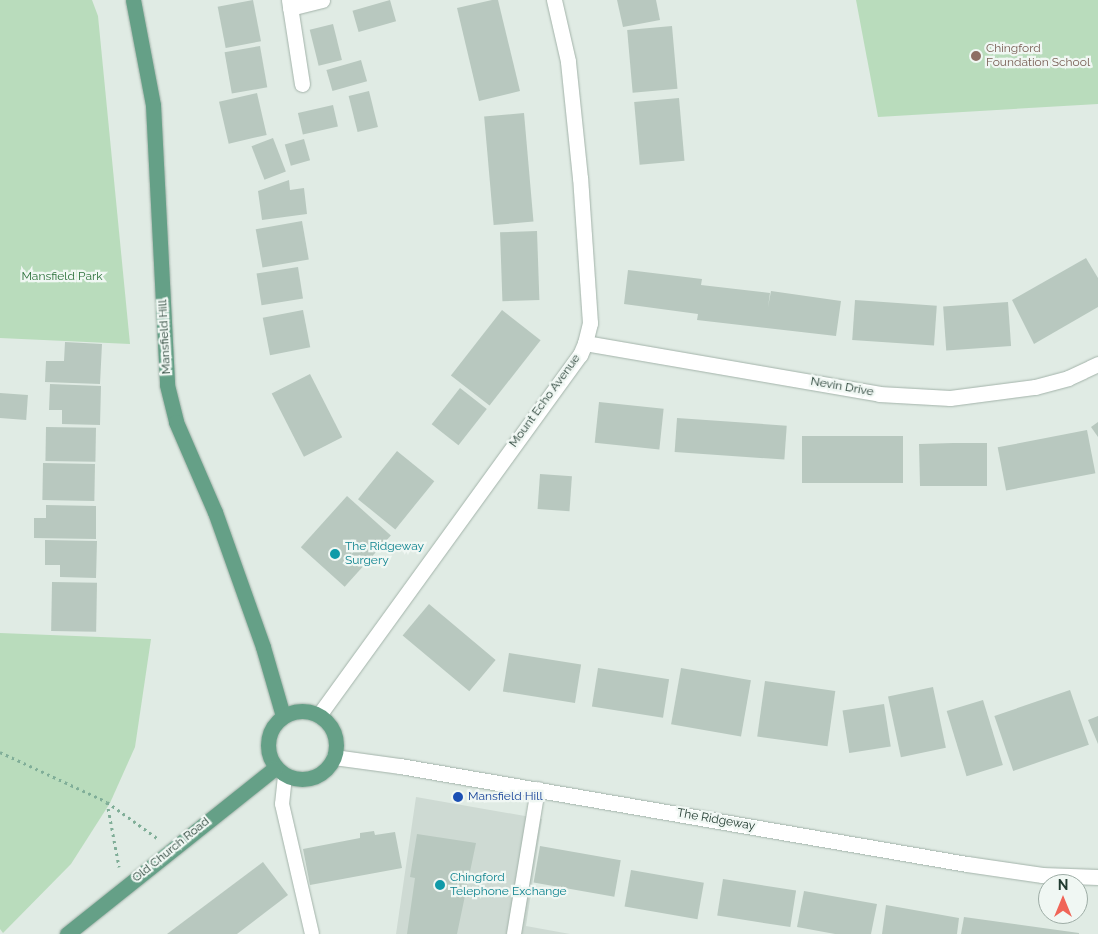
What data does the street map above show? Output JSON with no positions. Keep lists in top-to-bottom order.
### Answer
{
  "streets": {
    "main road": ["Mansfield Hill", "Old Church Road"],
    "street": ["Nevin Drive", "Mount Echo Avenue", "The Ridgeway"]
  },
  "crossings": [
    ["Mansfield Hill", "Mount Echo Avenue"],
    ["Mansfield Hill", "The Ridgeway"],
    ["Mansfield Hill", "Old Church Road"],
    ["Nevin Drive", "Mount Echo Avenue"],
    ["Mount Echo Avenue", "The Ridgeway"],
    ["Mount Echo Avenue", "Old Church Road"],
    ["The Ridgeway", "Old Church Road"]
  ],
  "parks": ["Mansfield Park"],
  "places": [
    "Chingford Foundation School",
    "The Ridgeway Surgery",
    "Mansfield Hill",
    "Chingford Telephone Exchange"
  ],
  "north": "top"
}
